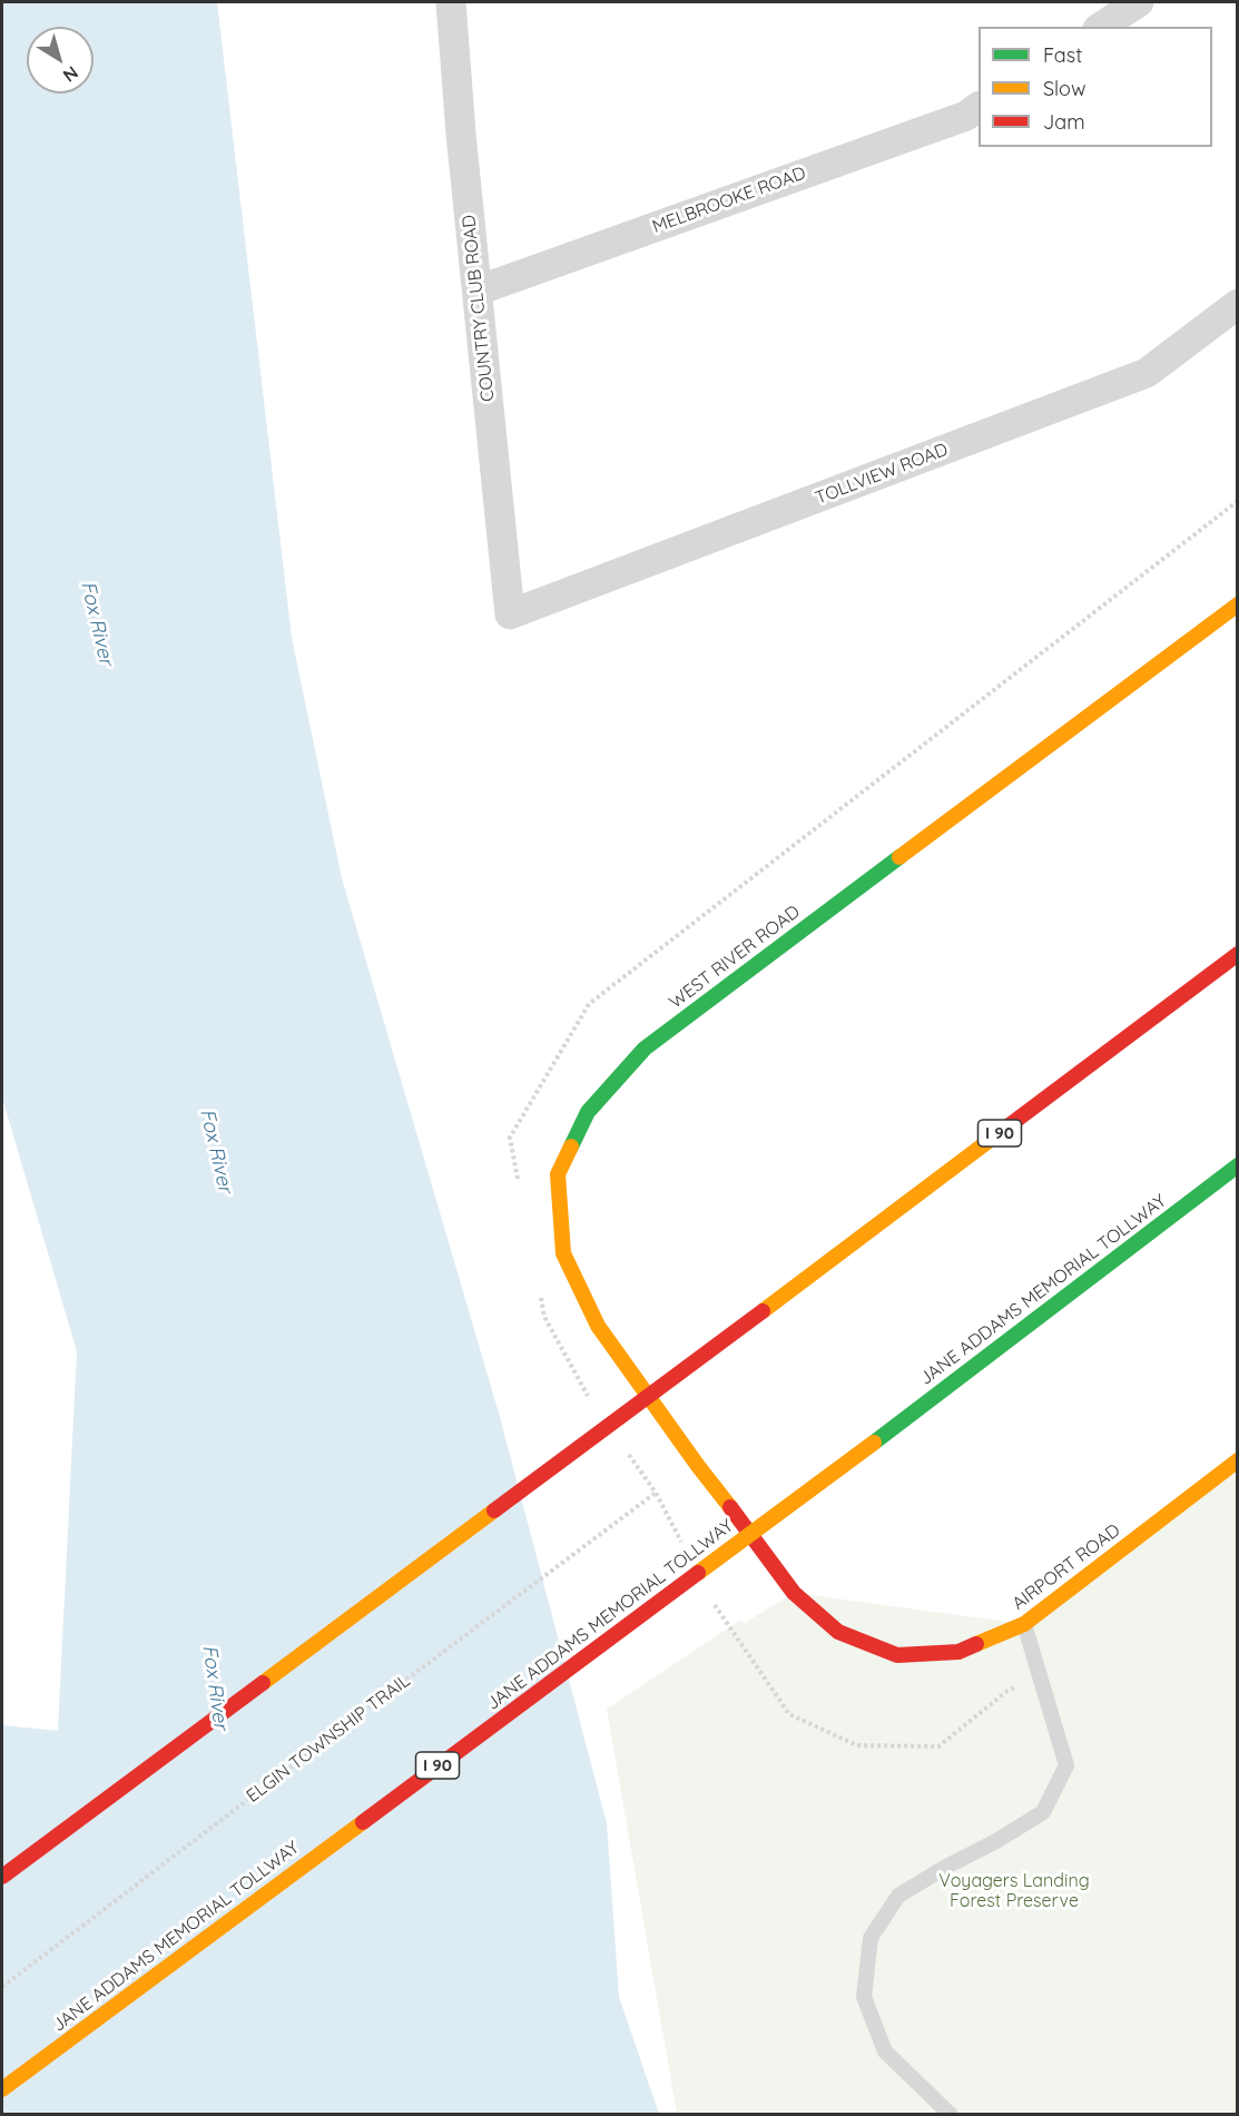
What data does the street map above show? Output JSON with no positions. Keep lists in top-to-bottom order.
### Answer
{
  "streets": {
    "main road": [
      "WEST RIVER ROAD",
      "I 90",
      "JANE ADDAMS MEMORIAL TOLLWAY",
      "AIRPORT ROAD"
    ],
    "street": ["MELBROOKE ROAD", "COUNTRY CLUB ROAD", "TOLLVIEW ROAD"],
    "path": ["ELGIN TOWNSHIP TRAIL"]
  },
  "crossings": [
    ["MELBROOKE ROAD", "COUNTRY CLUB ROAD"],
    ["COUNTRY CLUB ROAD", "TOLLVIEW ROAD"],
    ["WEST RIVER ROAD", "AIRPORT ROAD"]
  ],
  "water": ["Fox River"],
  "parks": ["Voyagers Landing Forest Preserve"],
  "legend": ["Fast", "Slow", "Jam"],
  "north": "bottom right"
}
